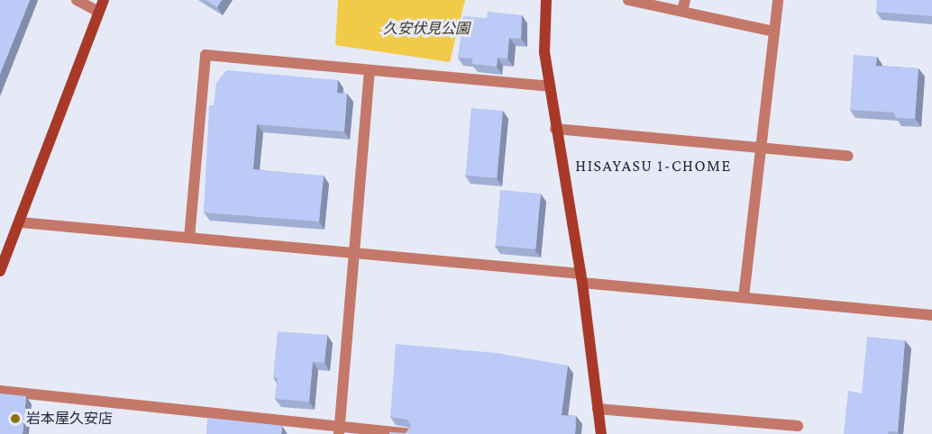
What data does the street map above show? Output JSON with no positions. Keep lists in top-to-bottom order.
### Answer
{
  "districts": ["HISAYASU 1-CHOME"],
  "parks": ["久安伏見公園"],
  "places": ["岩本屋久安店"]
}
